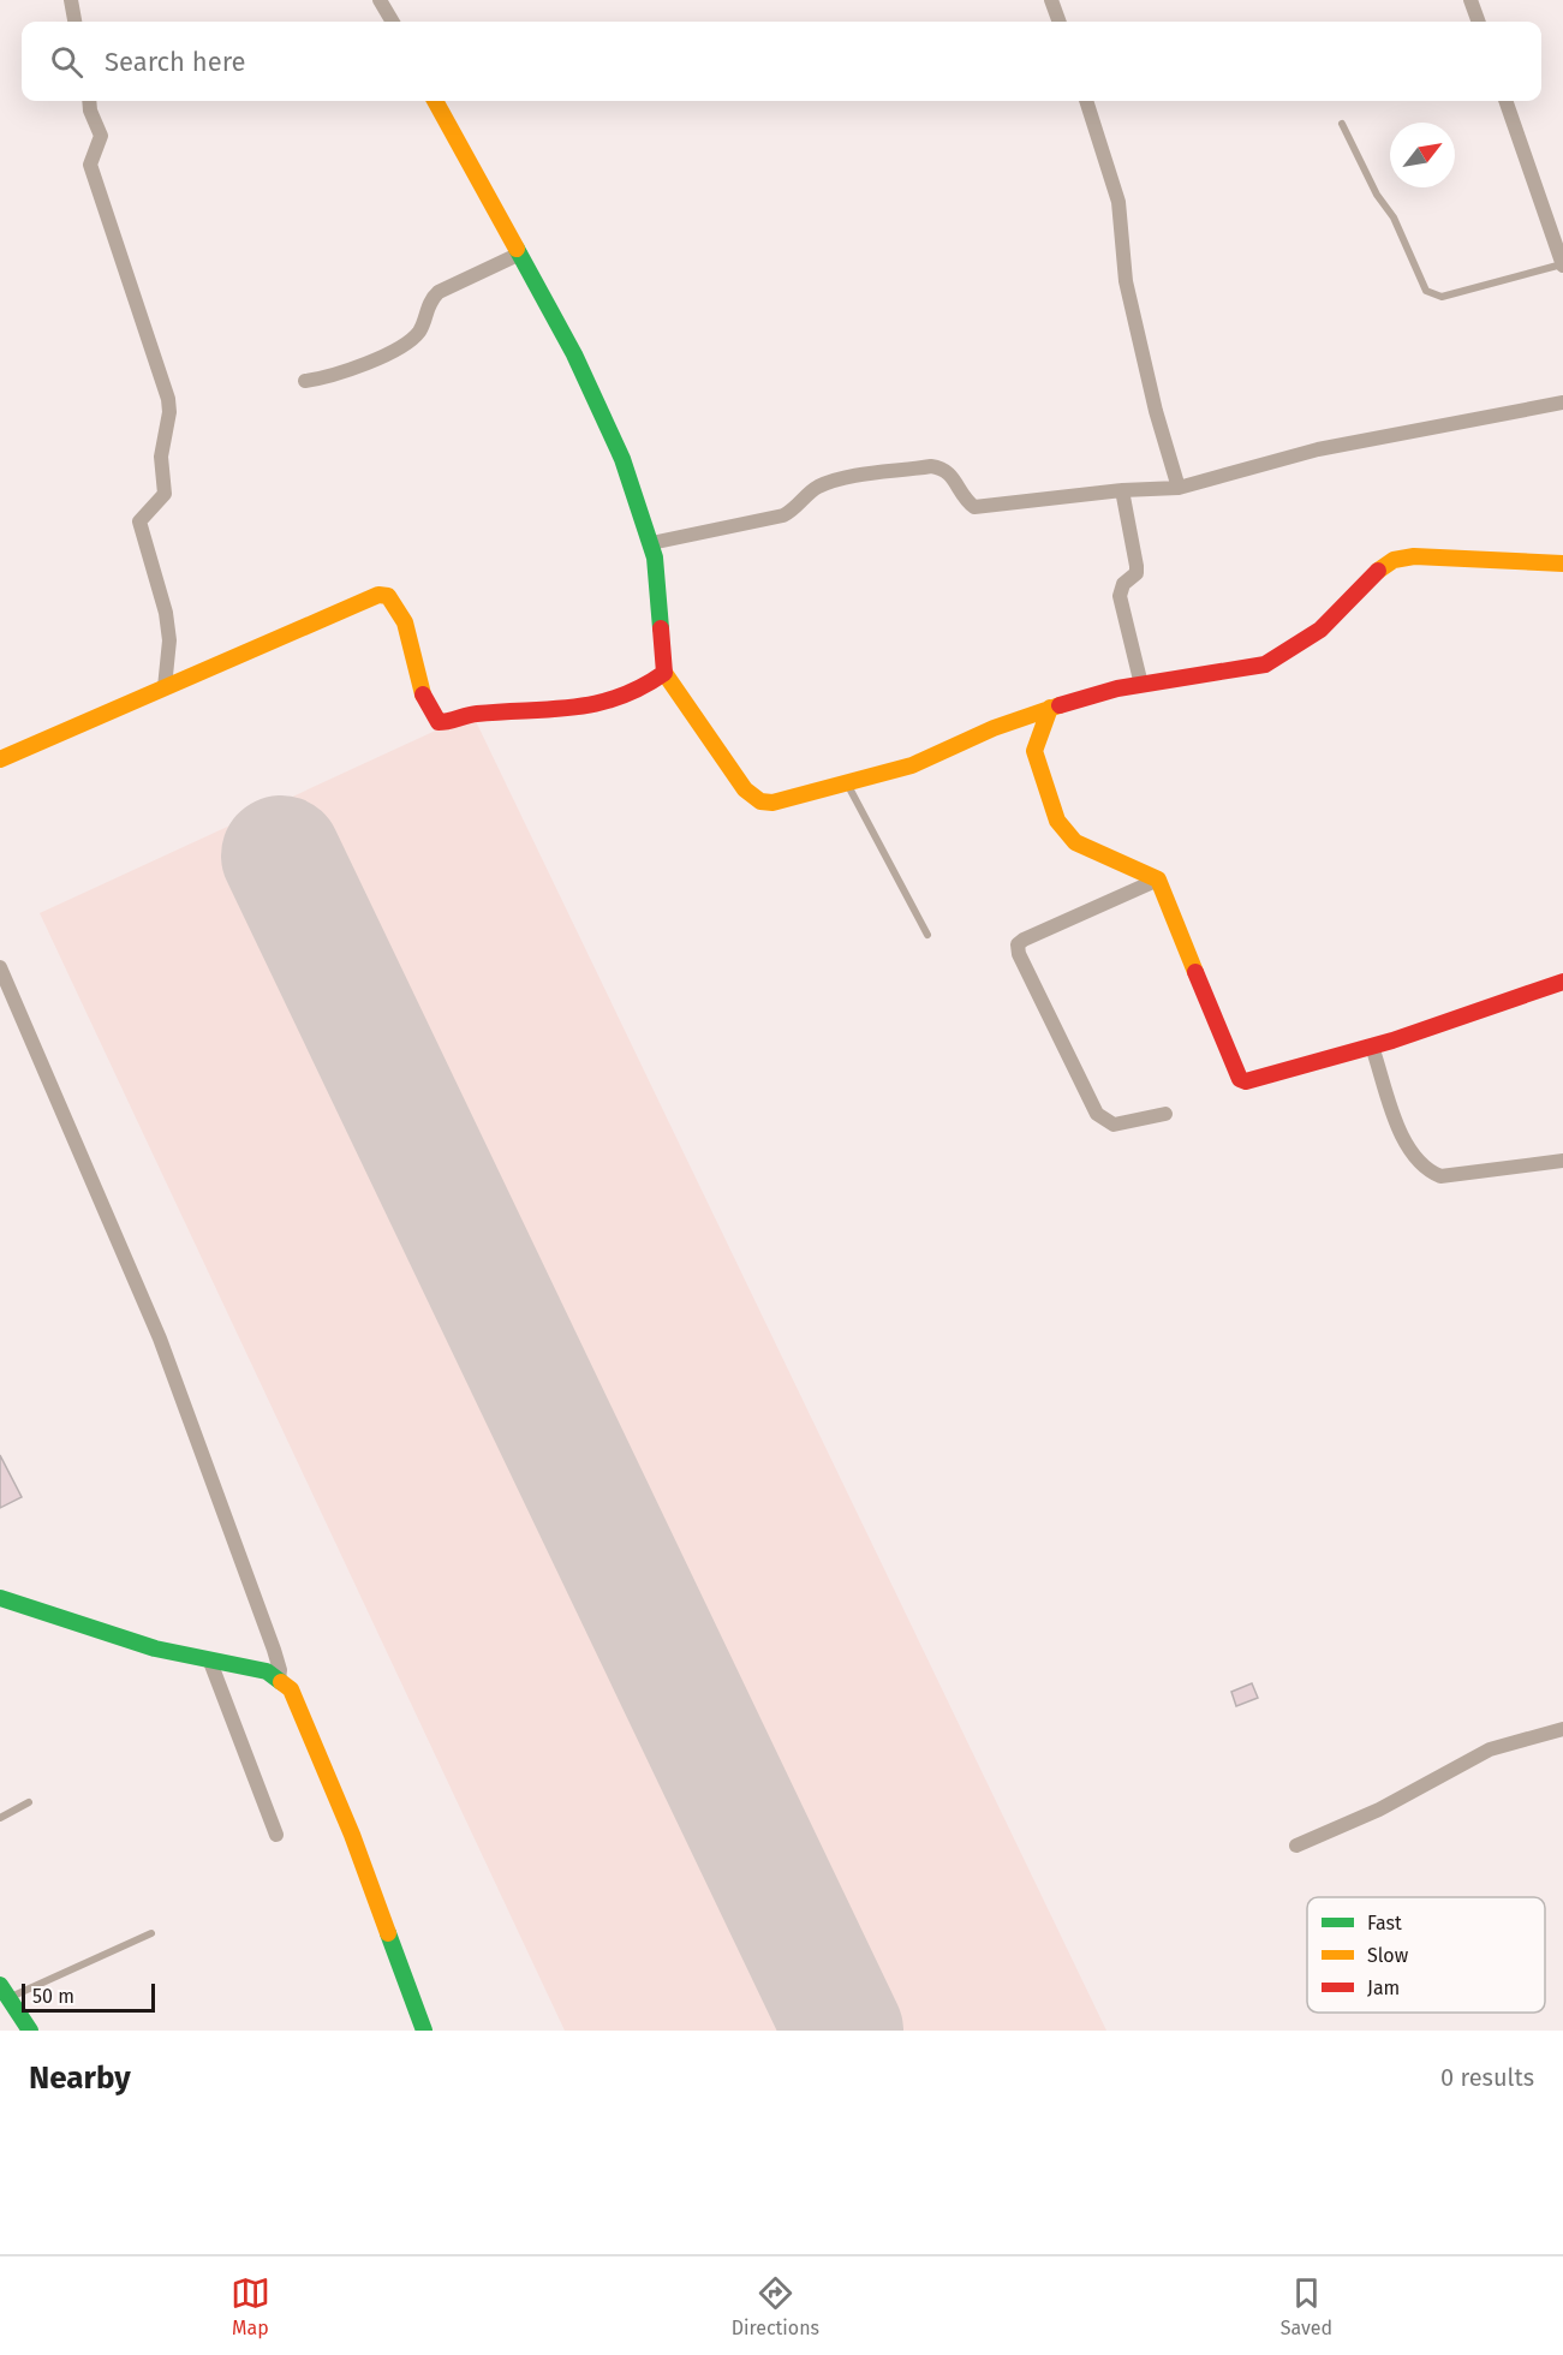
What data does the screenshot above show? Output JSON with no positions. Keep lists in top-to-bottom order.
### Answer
{
  "legend": ["Fast", "Slow", "Jam"],
  "scale_bar": "50 m",
  "north": "top right",
  "page": {
    "search": "Search here",
    "scale": "50 m",
    "heading": ["Nearby", "0 results"],
    "nav": ["Map", "Directions", "Saved"]
  }
}
